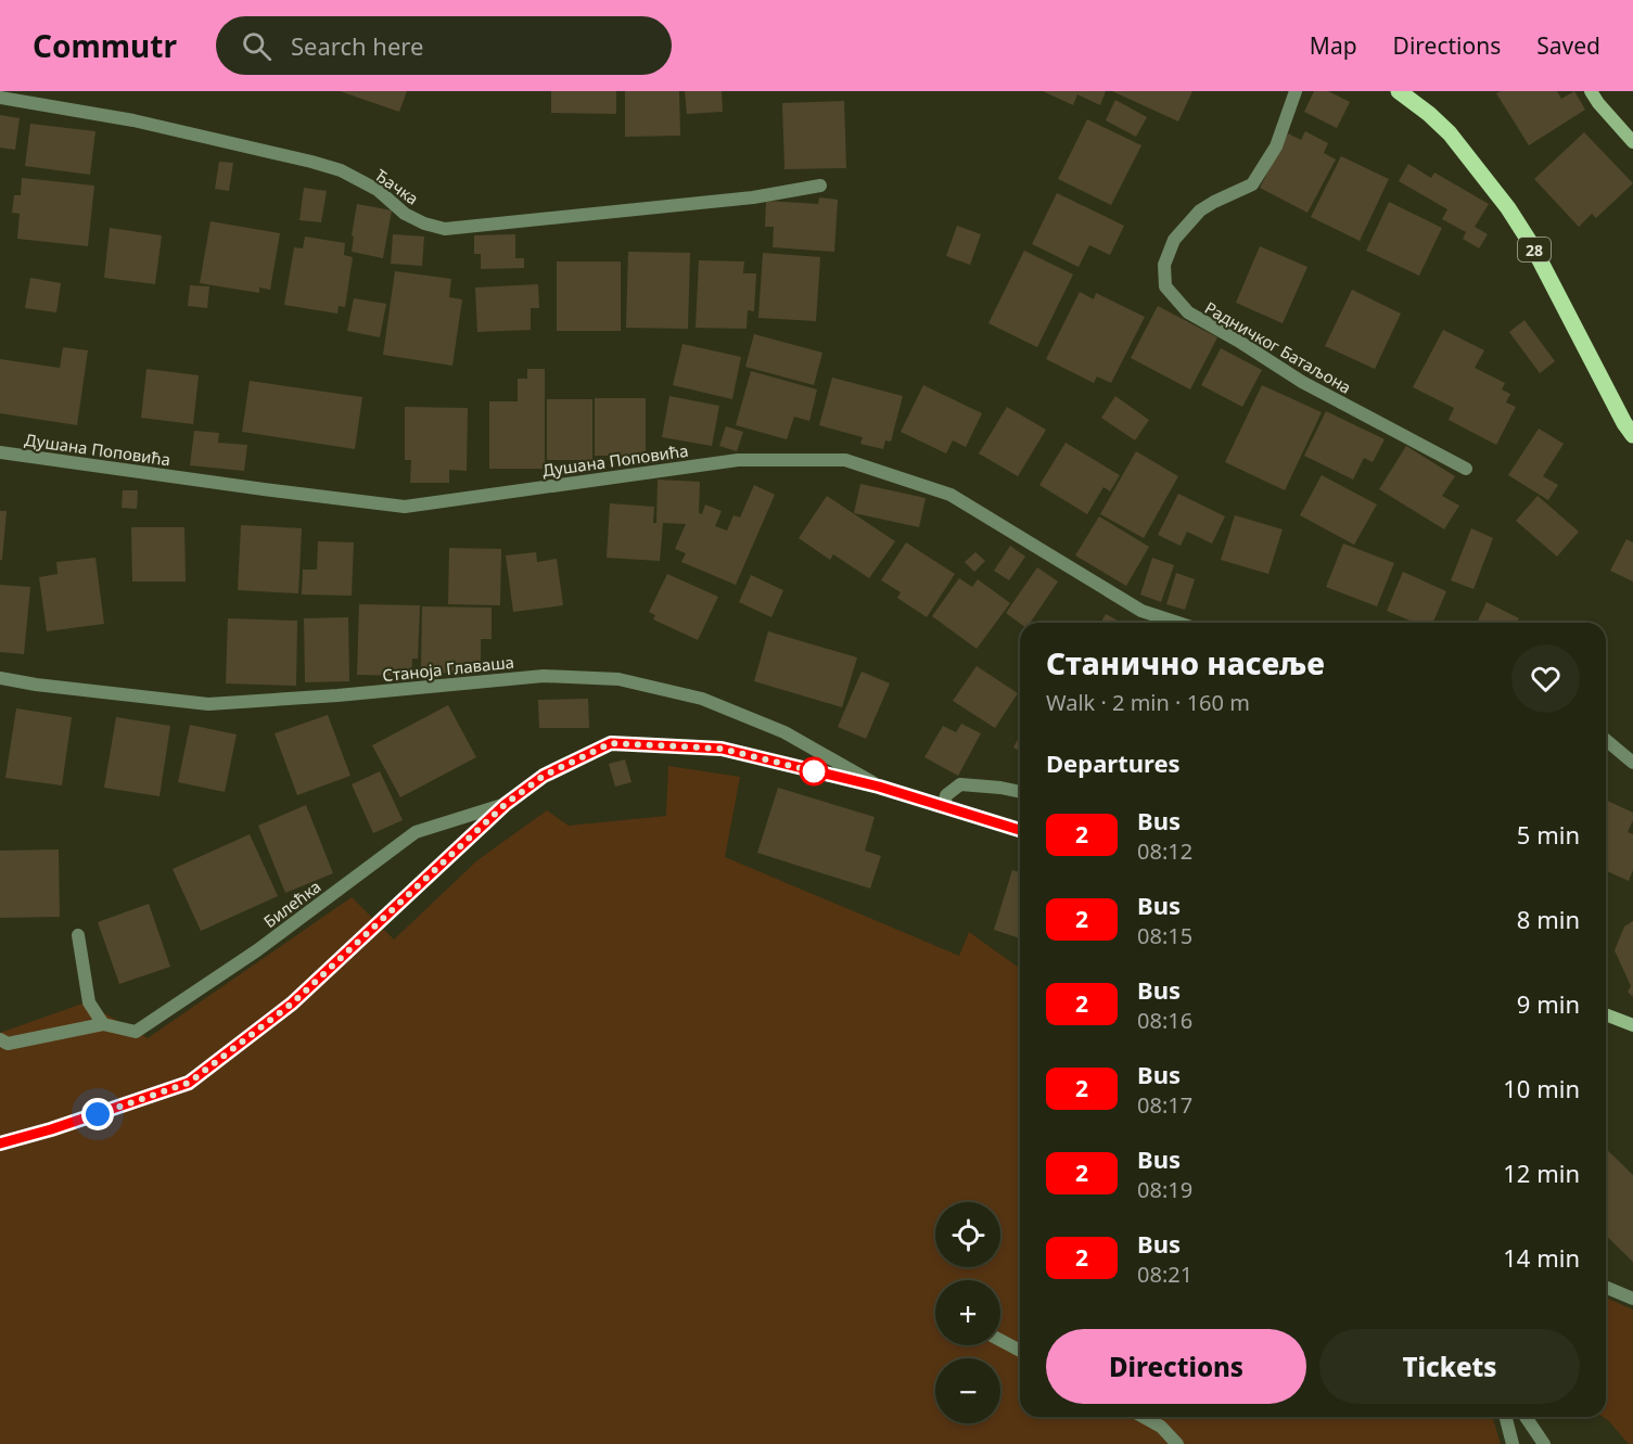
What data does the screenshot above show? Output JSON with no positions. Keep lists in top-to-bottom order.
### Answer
{
  "streets": {
    "main road": ["28"],
    "street": [
      "Ђачка",
      "Радничког Батаљона",
      "Душана Поповића",
      "Станоја Главаша",
      "Билећка"
    ]
  },
  "lines": ["bus line 2"],
  "page": {
    "header": "Commutr",
    "search": "Search here",
    "nav": ["Map", "Directions", "Saved"],
    "heading": [
      ["Станично насеље", "Walk · 2 min · 160 m"],
      "Departures"
    ],
    "list": [
      {
        "mark": "2",
        "name": "Bus",
        "note": "08:12",
        "value": "5 min"
      },
      {
        "mark": "2",
        "name": "Bus",
        "note": "08:15",
        "value": "8 min"
      },
      {
        "mark": "2",
        "name": "Bus",
        "note": "08:16",
        "value": "9 min"
      },
      {
        "mark": "2",
        "name": "Bus",
        "note": "08:17",
        "value": "10 min"
      },
      {
        "mark": "2",
        "name": "Bus",
        "note": "08:19",
        "value": "12 min"
      },
      {
        "mark": "2",
        "name": "Bus",
        "note": "08:21",
        "value": "14 min"
      }
    ],
    "map_buttons": ["+", "−"],
    "buttons": ["Directions", "Tickets"]
  }
}
